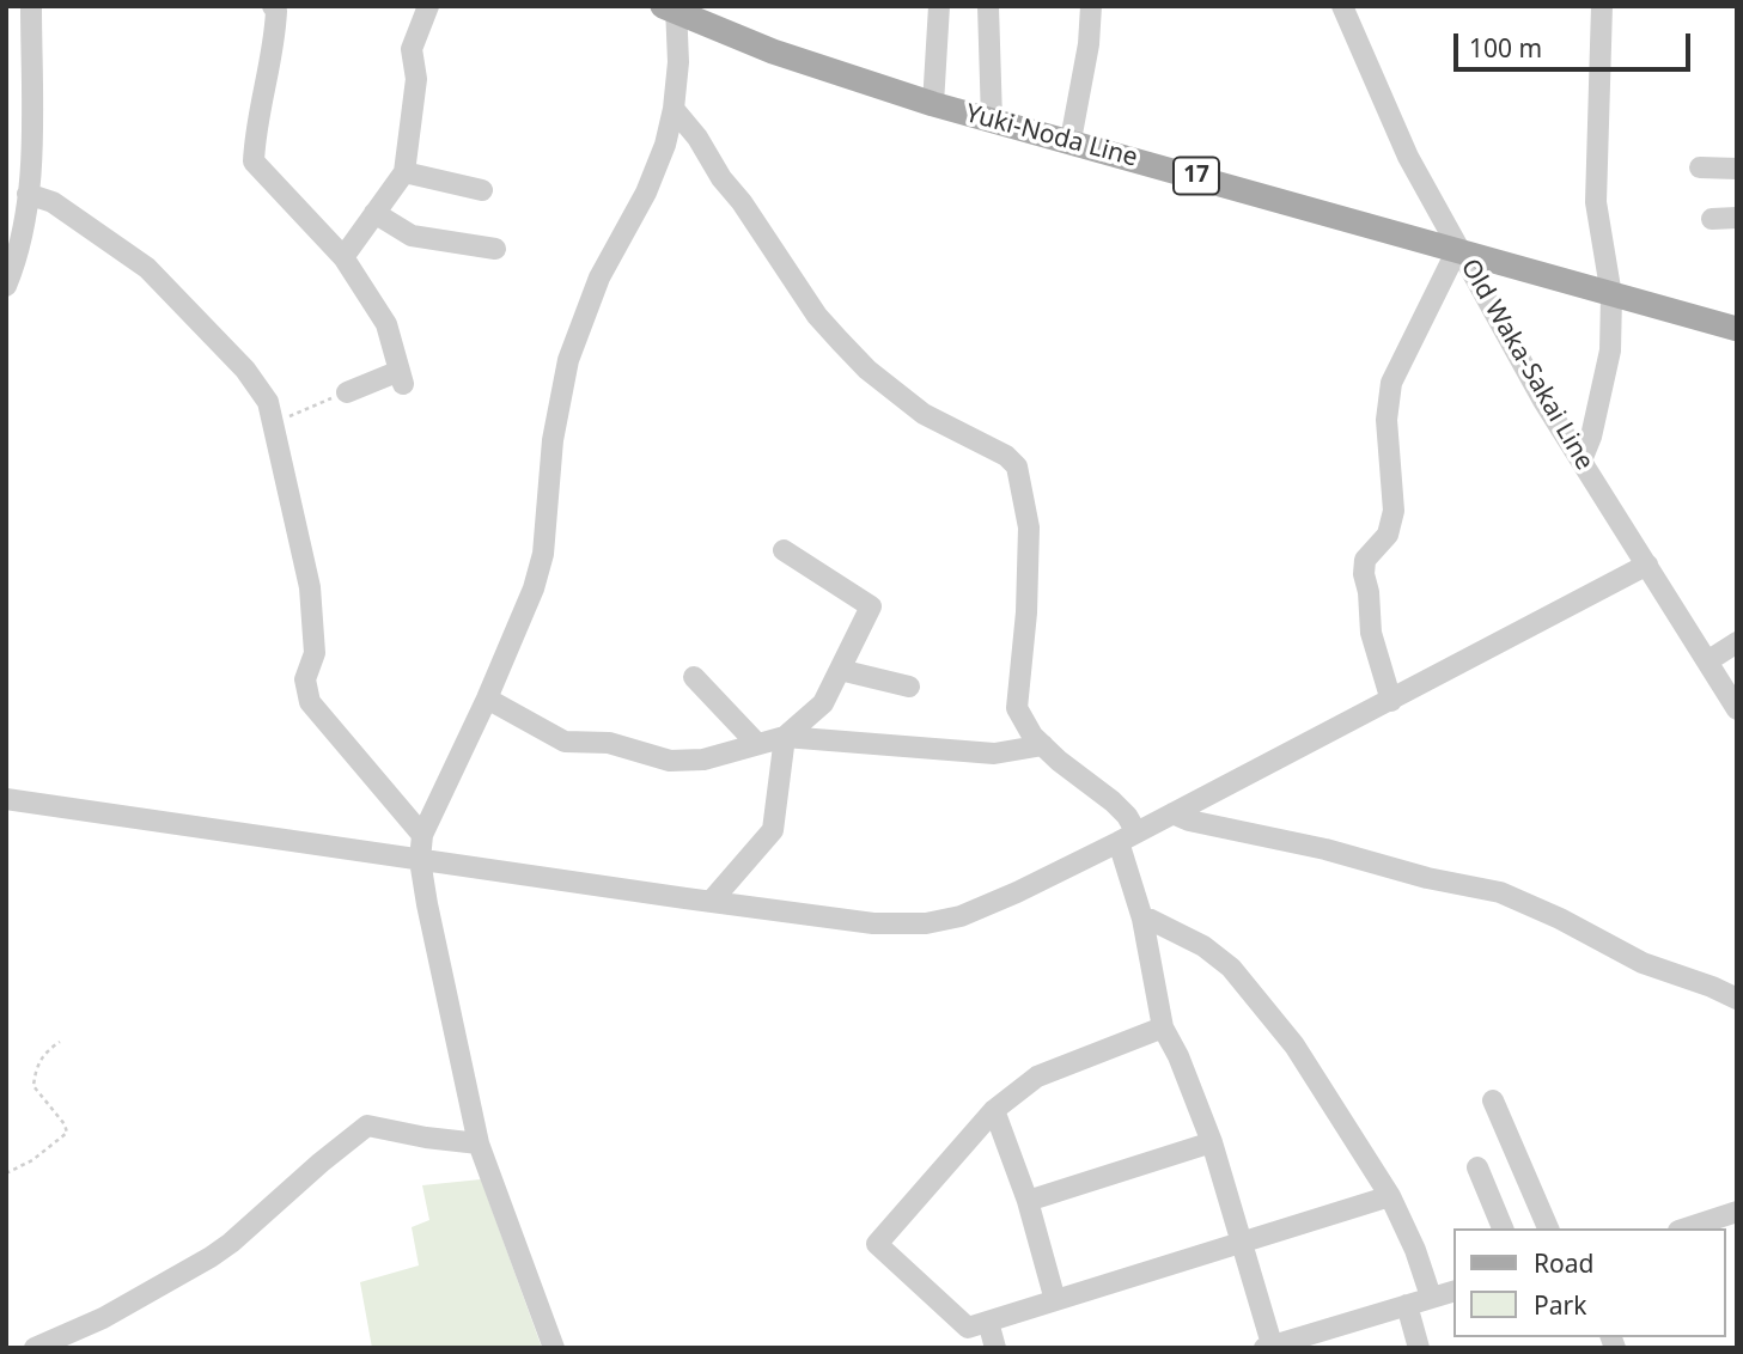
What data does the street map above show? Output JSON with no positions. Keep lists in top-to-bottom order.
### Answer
{
  "streets": {
    "main road": ["Yuki-Noda Line", "17"],
    "street": ["Old Waka-Sakai Line"]
  },
  "crossings": [
    ["Yuki-Noda Line", "Old Waka-Sakai Line"]
  ],
  "legend": ["Road", "Park"],
  "scale_bar": "100 m"
}
